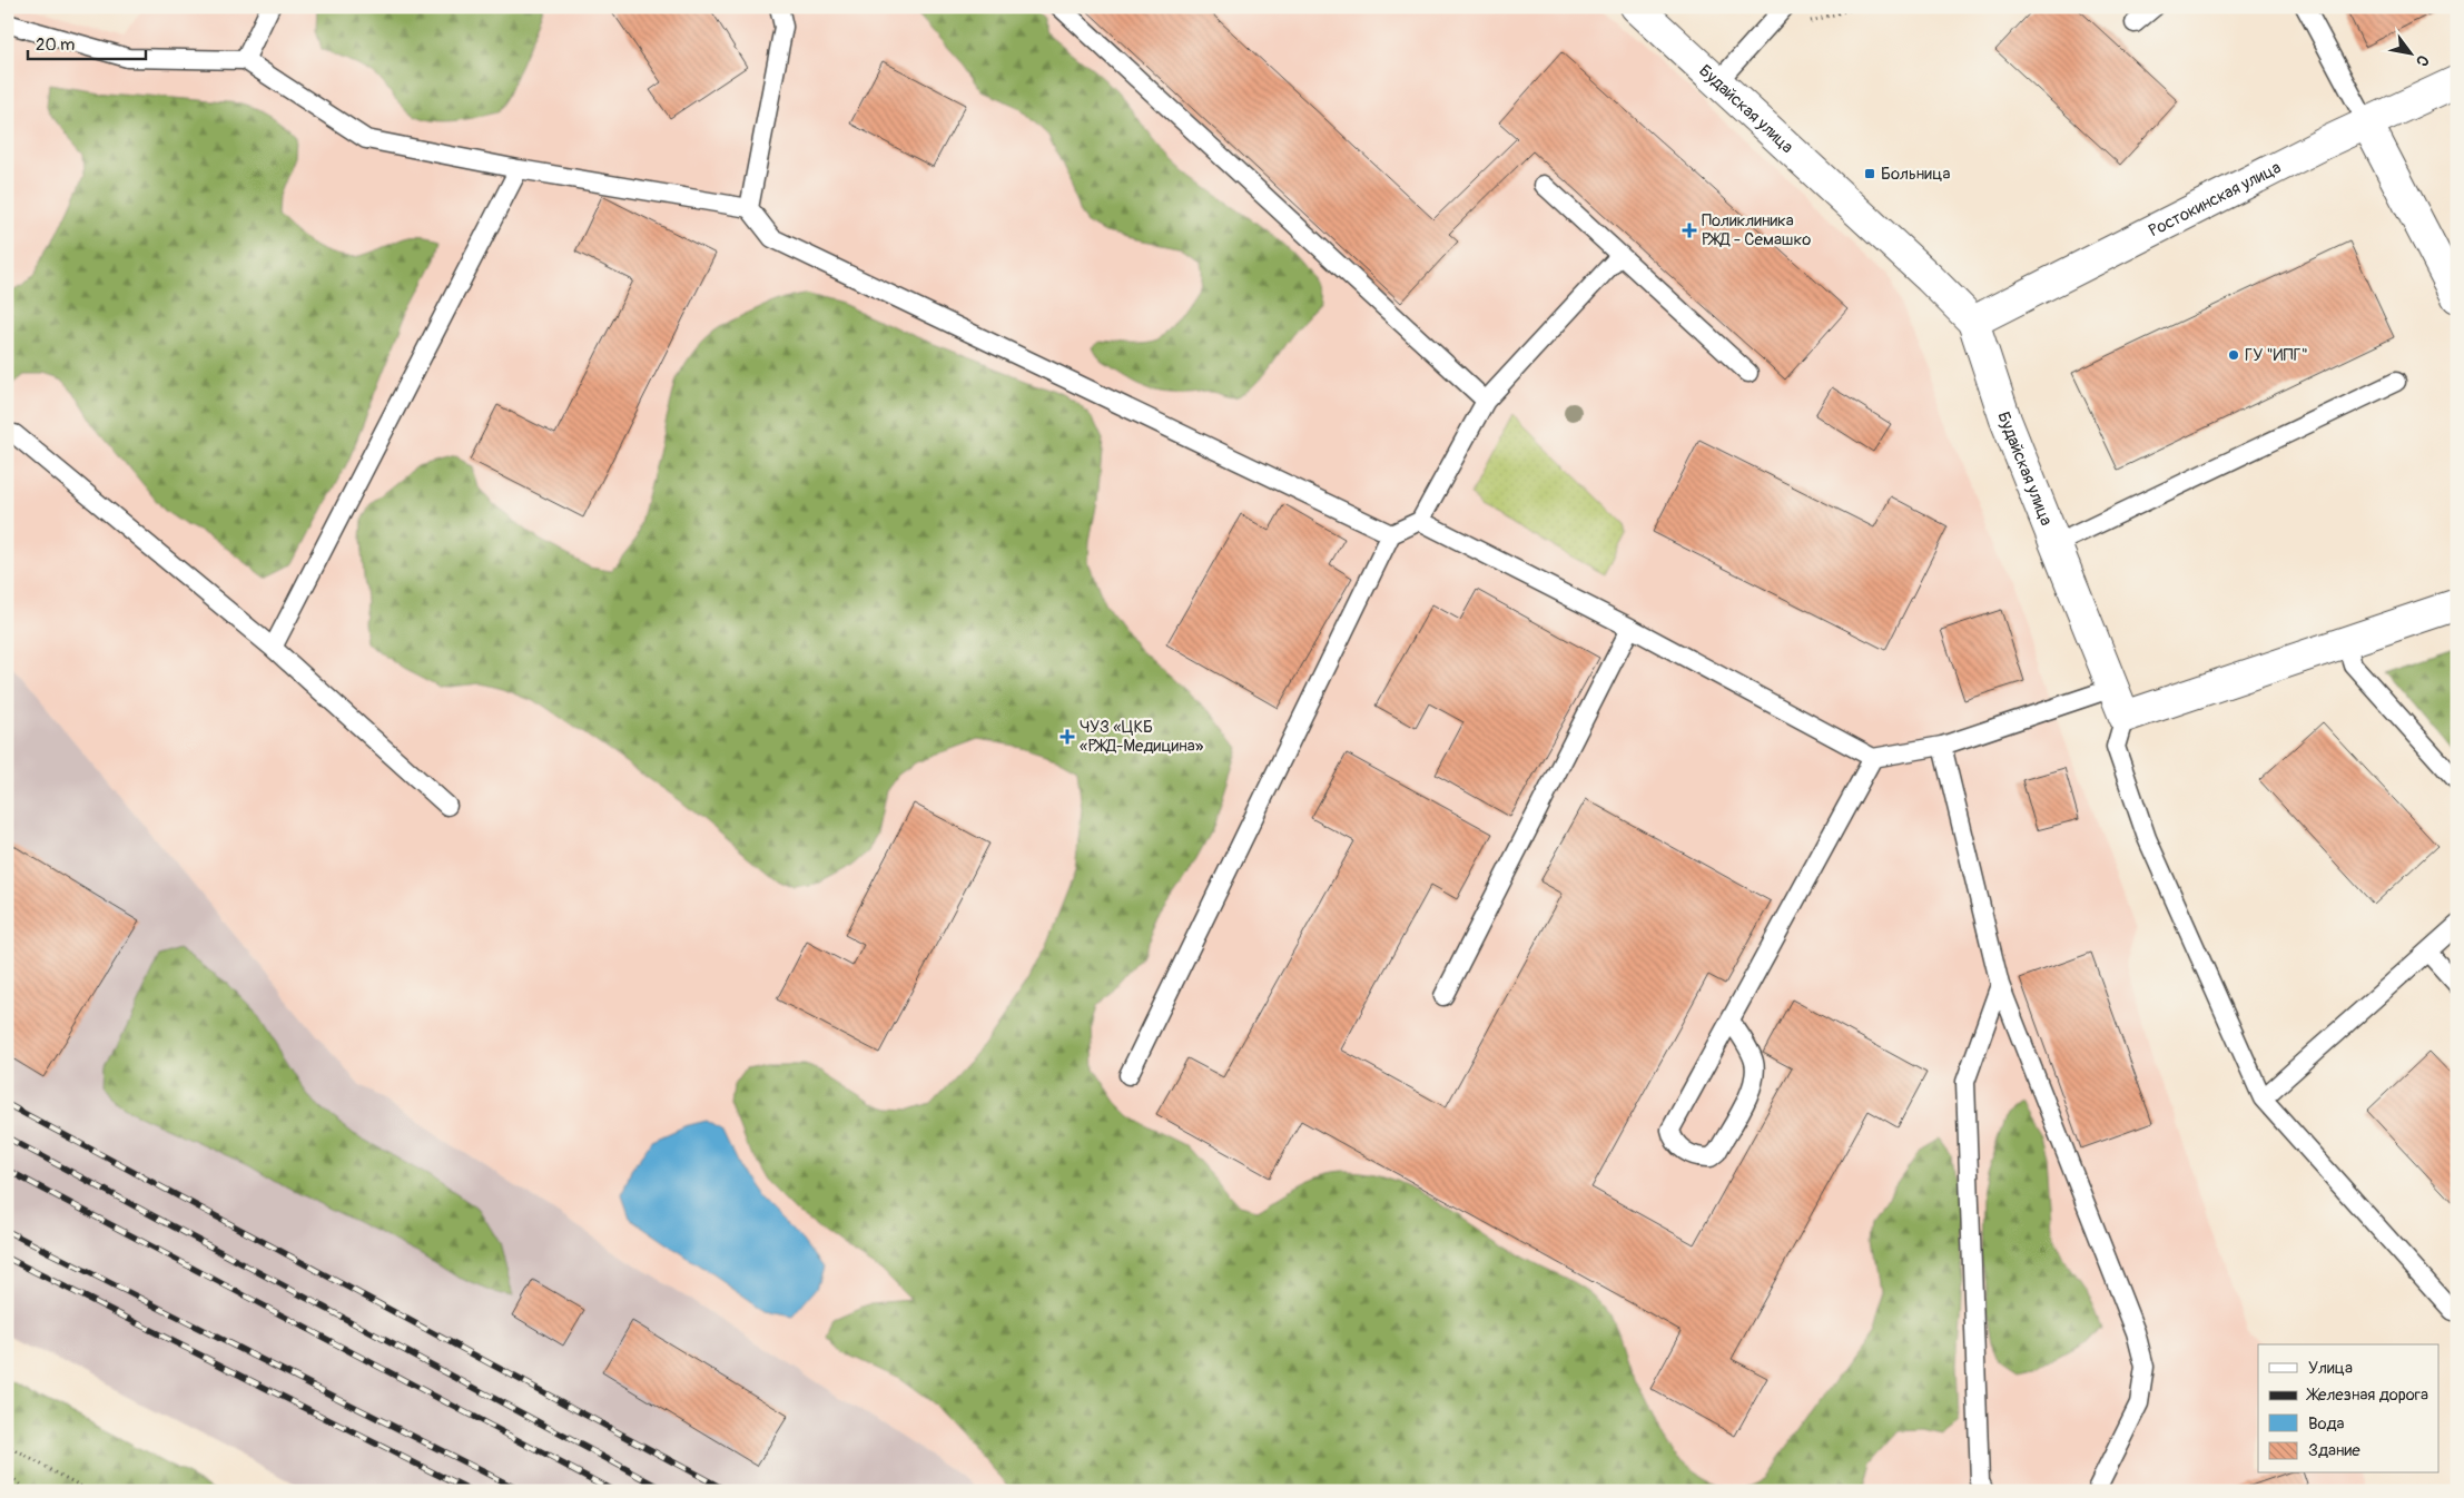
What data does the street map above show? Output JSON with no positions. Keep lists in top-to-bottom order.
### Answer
{
  "streets": {
    "street": ["Будайская улица", "Ростокинская улица"]
  },
  "crossings": [
    ["Будайская улица", "Ростокинская улица"]
  ],
  "places": {
    "transit": ["Больница"],
    "health": ["Поликлиника РЖД - Семашко", "ЧУЗ «ЦКБ «РЖД-Медицина»"],
    "other": ["ГУ \"ИПГ\""]
  },
  "legend": [
    "Улица",
    "Железная дорога",
    "Вода",
    "Здание"
  ],
  "scale_bar": "20 m",
  "north": "bottom right"
}
